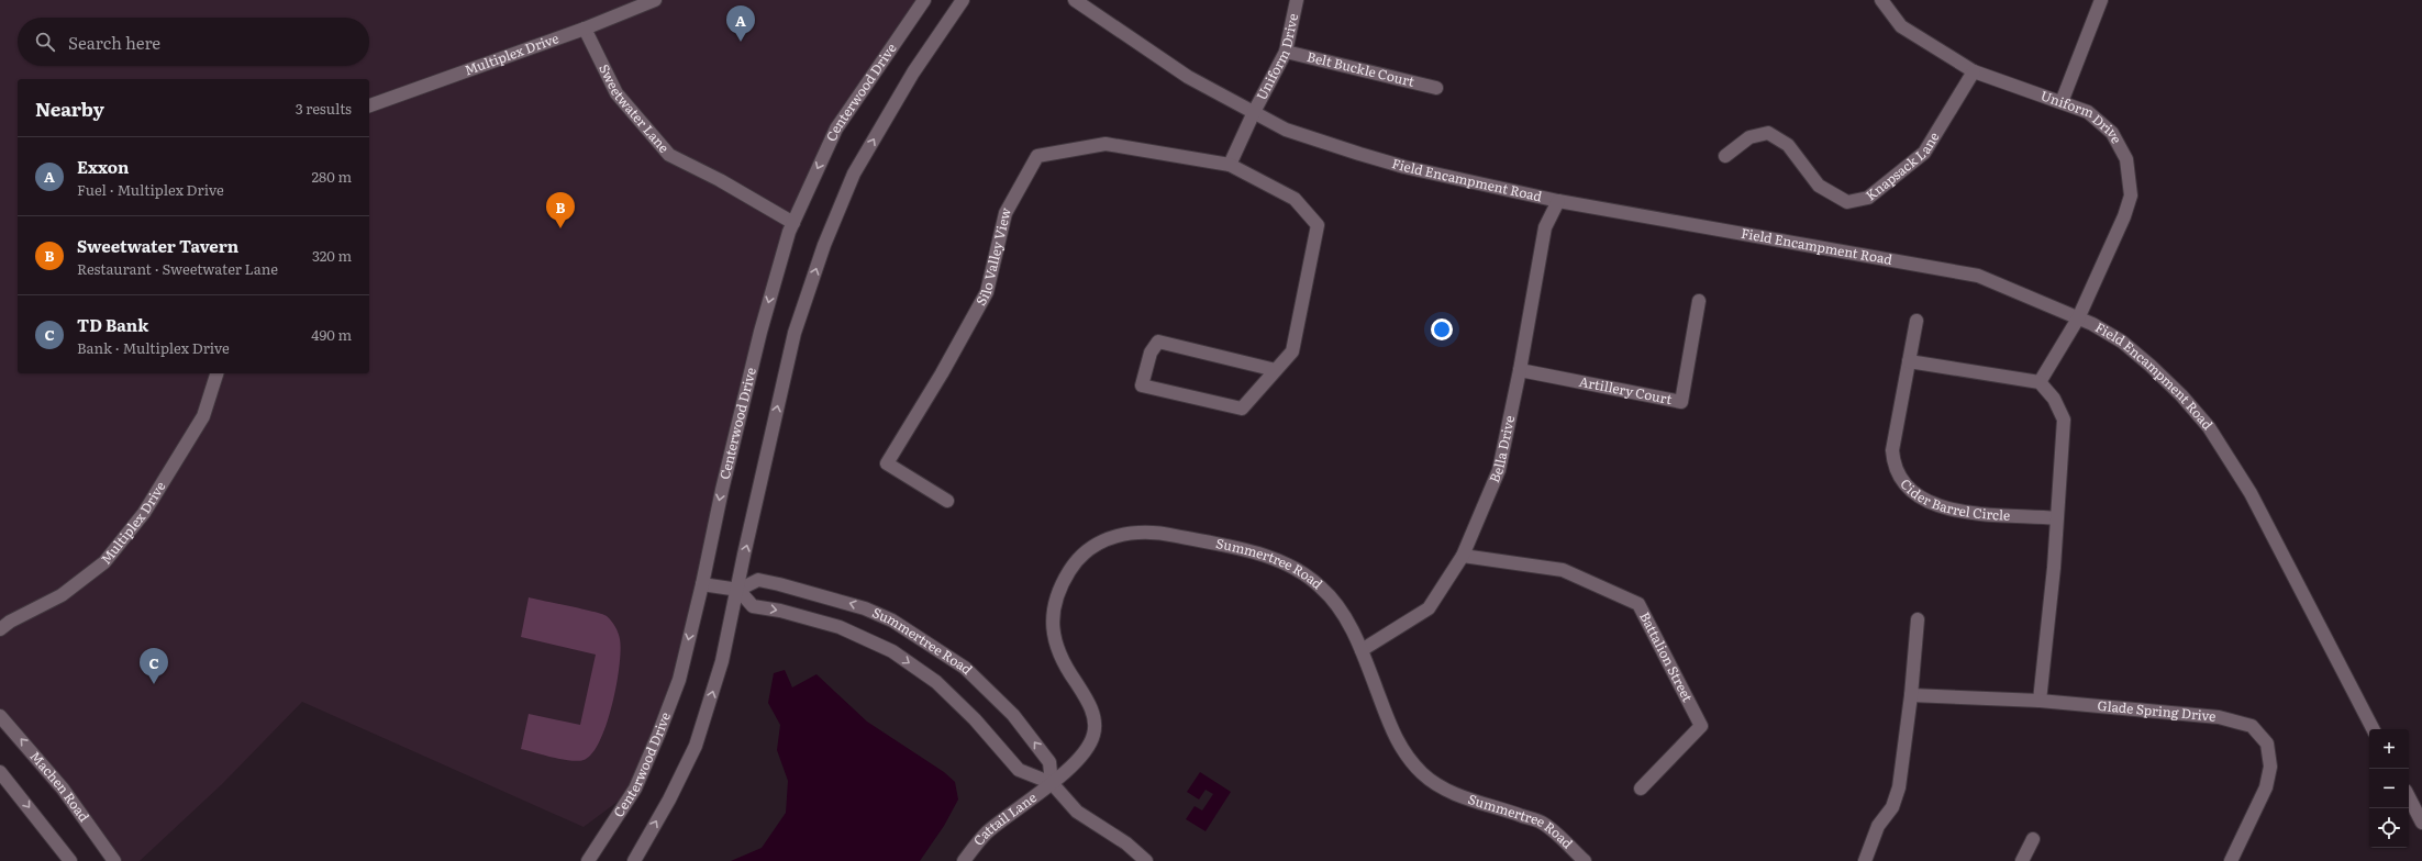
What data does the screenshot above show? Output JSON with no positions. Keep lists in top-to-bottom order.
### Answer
{
  "streets": {
    "street": [
      "Multiplex Drive",
      "Uniform Drive",
      "Belt Buckle Court",
      "Centerwood Drive",
      "Sweetwater Lane",
      "Knapsack Lane",
      "Field Encampment Road",
      "Silo Valley View",
      "Artillery Court",
      "Bella Drive",
      "Cider Barrel Circle",
      "Summertree Road",
      "Battalion Street",
      "Glade Spring Drive",
      "Machen Road",
      "Cattail Lane"
    ]
  },
  "crossings": [
    ["Multiplex Drive", "Sweetwater Lane"],
    ["Uniform Drive", "Belt Buckle Court"],
    ["Uniform Drive", "Knapsack Lane"],
    ["Uniform Drive", "Field Encampment Road"],
    ["Centerwood Drive", "Sweetwater Lane"],
    ["Field Encampment Road", "Bella Drive"],
    ["Artillery Court", "Bella Drive"],
    ["Bella Drive", "Summertree Road"],
    ["Bella Drive", "Battalion Street"],
    ["Summertree Road", "Cattail Lane"]
  ],
  "page": {
    "pins": ["A", "B", "C"],
    "search": "Search here",
    "heading": ["Nearby", "3 results"],
    "list": [
      {
        "mark": "A",
        "name": "Exxon",
        "note": "Fuel · Multiplex Drive",
        "value": "280 m"
      },
      {
        "mark": "B",
        "name": "Sweetwater Tavern",
        "note": "Restaurant · Sweetwater Lane",
        "value": "320 m"
      },
      {
        "mark": "C",
        "name": "TD Bank",
        "note": "Bank · Multiplex Drive",
        "value": "490 m"
      }
    ],
    "map_buttons": ["+", "−"]
  }
}
